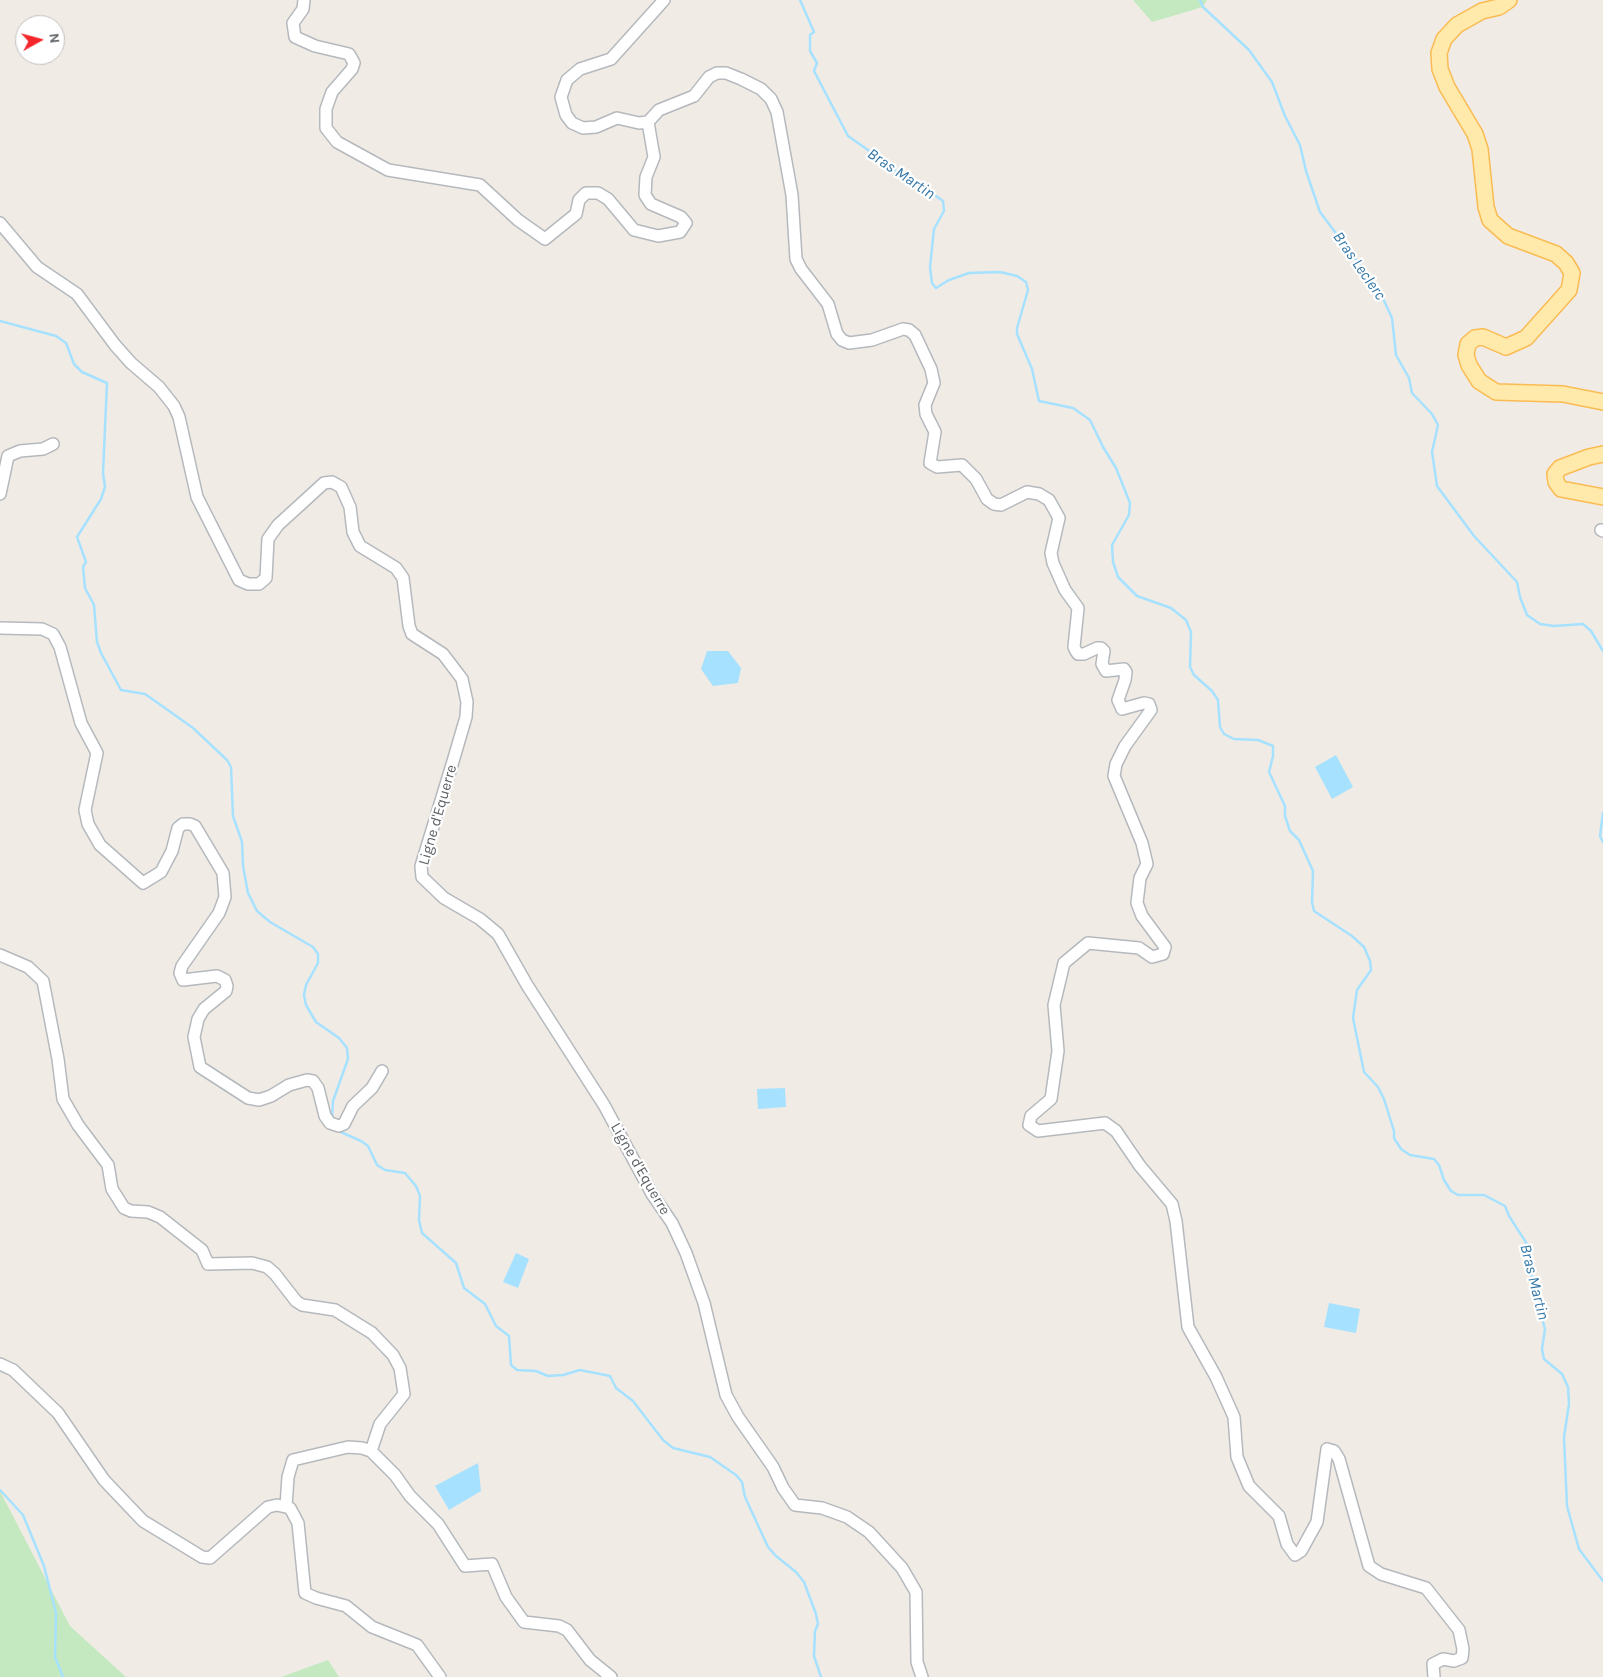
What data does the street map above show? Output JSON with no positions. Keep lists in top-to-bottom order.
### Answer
{
  "streets": {
    "street": ["Ligne d'Equerre"]
  },
  "water": ["Bras Martin", "Bras Leclerc"],
  "north": "right"
}
